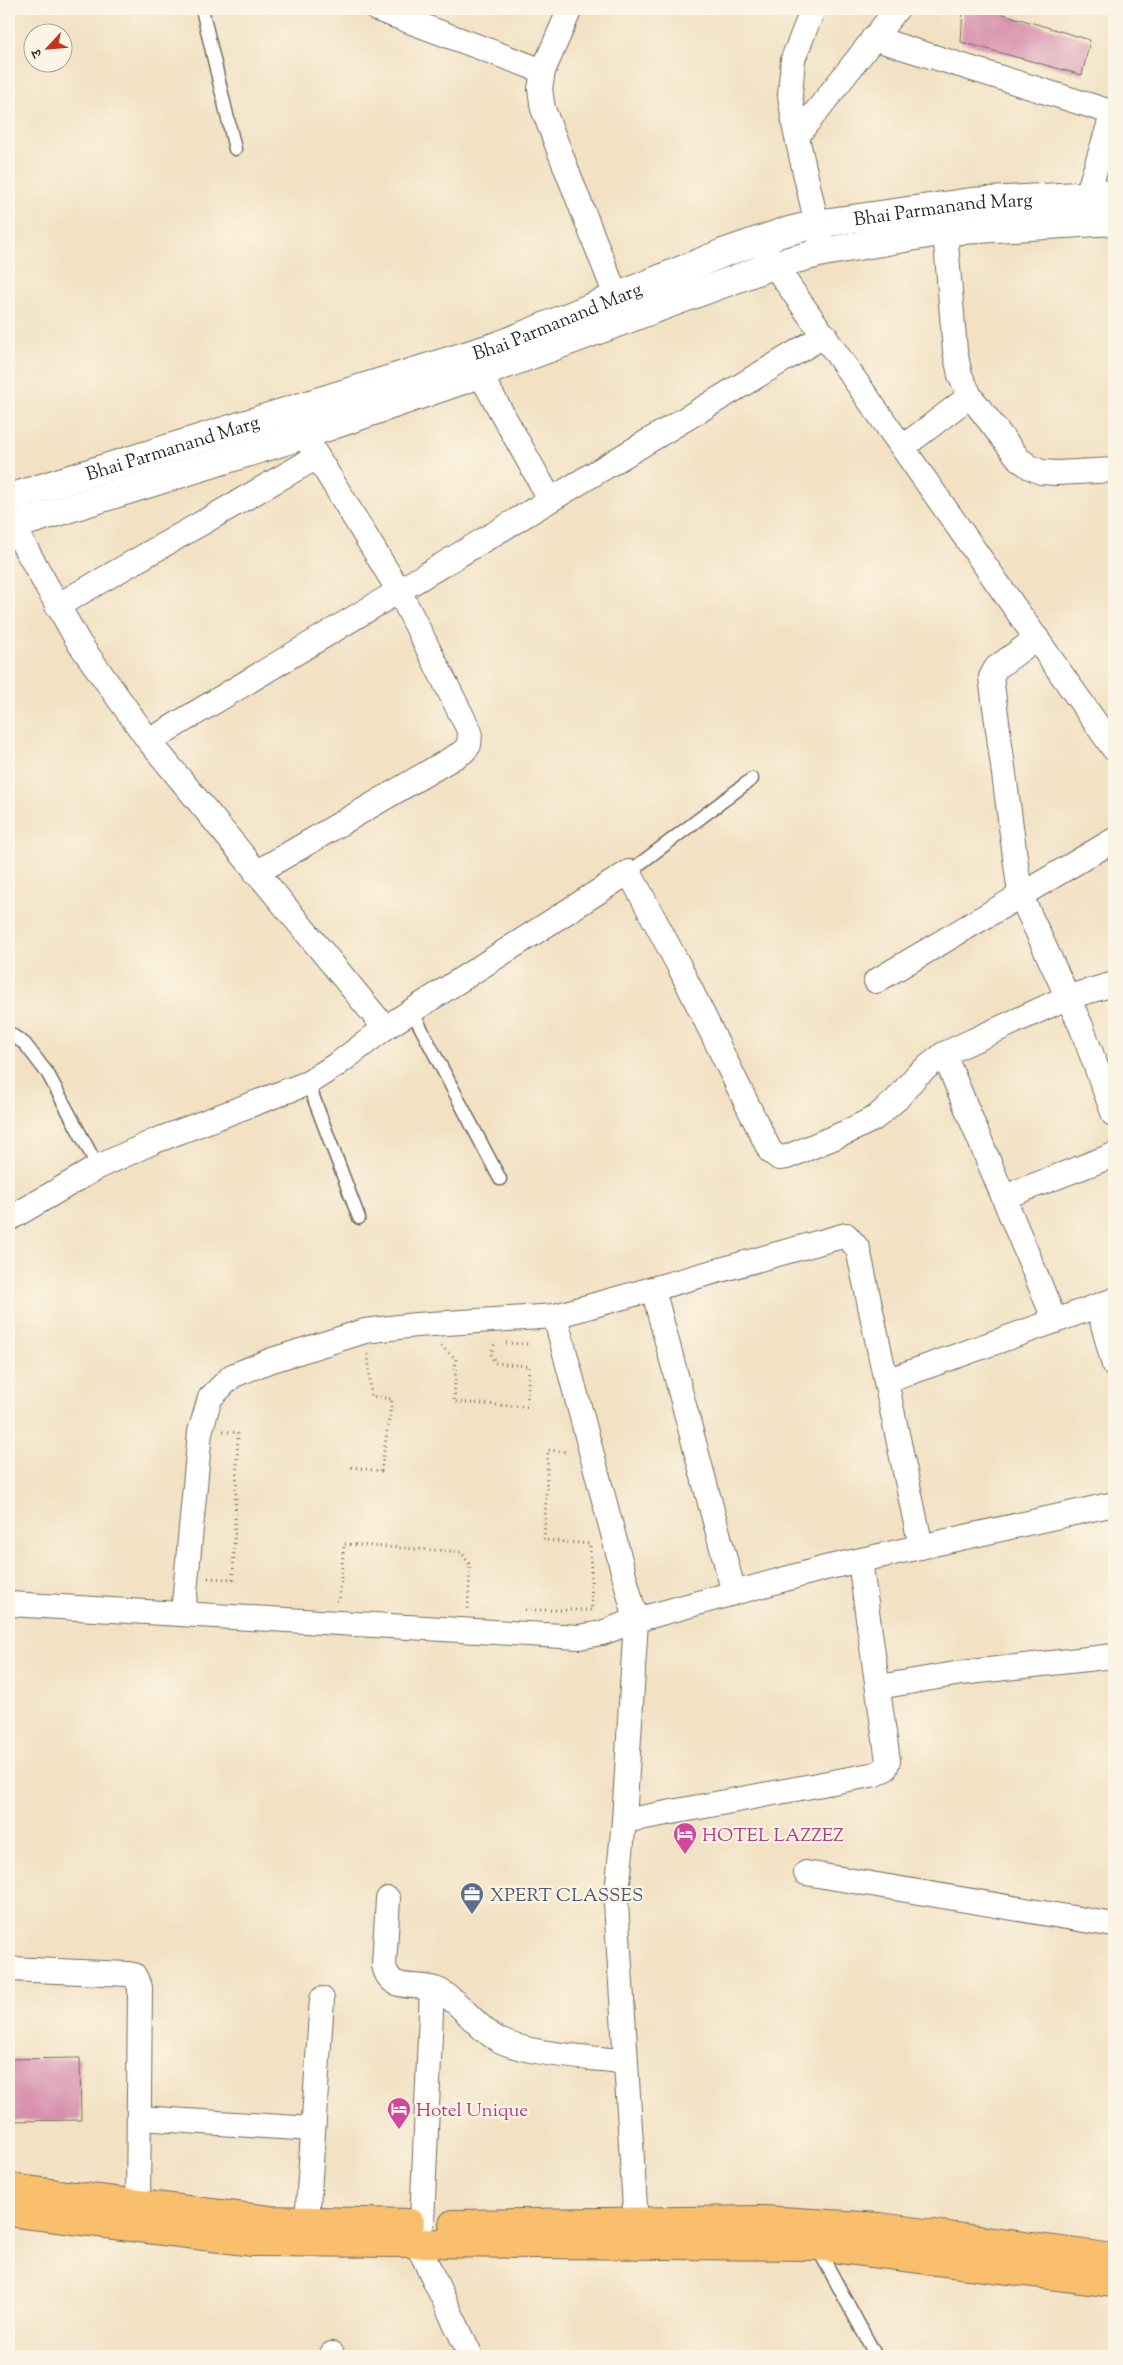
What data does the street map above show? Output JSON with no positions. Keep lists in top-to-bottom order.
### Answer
{
  "streets": {
    "street": ["Bhai Parmanand Marg"]
  },
  "places": {
    "hotel": ["HOTEL LAZZEZ", "Hotel Unique"],
    "office": ["XPERT CLASSES"]
  },
  "north": "bottom left"
}
